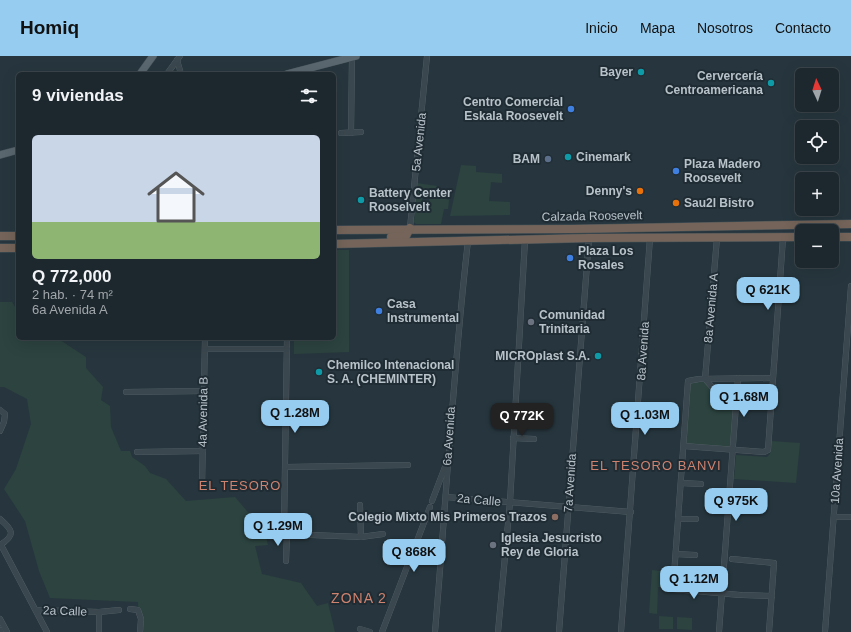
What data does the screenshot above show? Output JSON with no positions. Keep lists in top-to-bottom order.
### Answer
{
  "streets": {
    "highway": ["Calzada Roosevelt"],
    "street": [
      "5a Avenida",
      "8a Avenida A",
      "8a Avenida",
      "4a Avenida B",
      "6a Avenida",
      "10a Avenida",
      "7a Avenida",
      "2a Calle"
    ]
  },
  "crossings": [
    ["5a Avenida", "Calzada Roosevelt"],
    ["Calzada Roosevelt", "8a Avenida A"],
    ["Calzada Roosevelt", "8a Avenida"],
    ["Calzada Roosevelt", "6a Avenida"],
    ["Calzada Roosevelt", "7a Avenida"],
    ["8a Avenida", "2a Calle"],
    ["6a Avenida", "2a Calle"],
    ["7a Avenida", "2a Calle"]
  ],
  "districts": ["EL TESORO BANVI", "EL TESORO", "ZONA 2"],
  "places": [
    "Bayer",
    "Cervercería Centroamericana",
    "Centro Comercial Eskala Roosevelt",
    "Cinemark",
    "BAM",
    "Plaza Madero Roosevelt",
    "Denny's",
    "Battery Center Rooselvelt",
    "Sau2l Bistro",
    "Plaza Los Rosales",
    "Casa Instrumental",
    "Comunidad Trinitaria",
    "MICROplast S.A.",
    "Chemilco Intenacional S. A. (CHEMINTER)",
    "Colegio Mixto Mis Primeros Trazos",
    "Iglesia Jesucristo Rey de Gloria"
  ],
  "north": "top",
  "page": {
    "header": "Homiq",
    "nav": [
      "Inicio",
      "Mapa",
      "Nosotros",
      "Contacto"
    ],
    "map_buttons": ["+", "−"],
    "heading": "9 viviendas",
    "list": [
      {
        "name": "Q 772,000",
        "note": "2 hab. · 74 m² · 6a Avenida A"
      }
    ],
    "price": [
      "Q 621K",
      "Q 1.68M",
      "Q 1.28M",
      "Q 1.03M",
      "Q 772K",
      "Q 975K",
      "Q 1.29M",
      "Q 868K",
      "Q 1.12M"
    ]
  }
}
